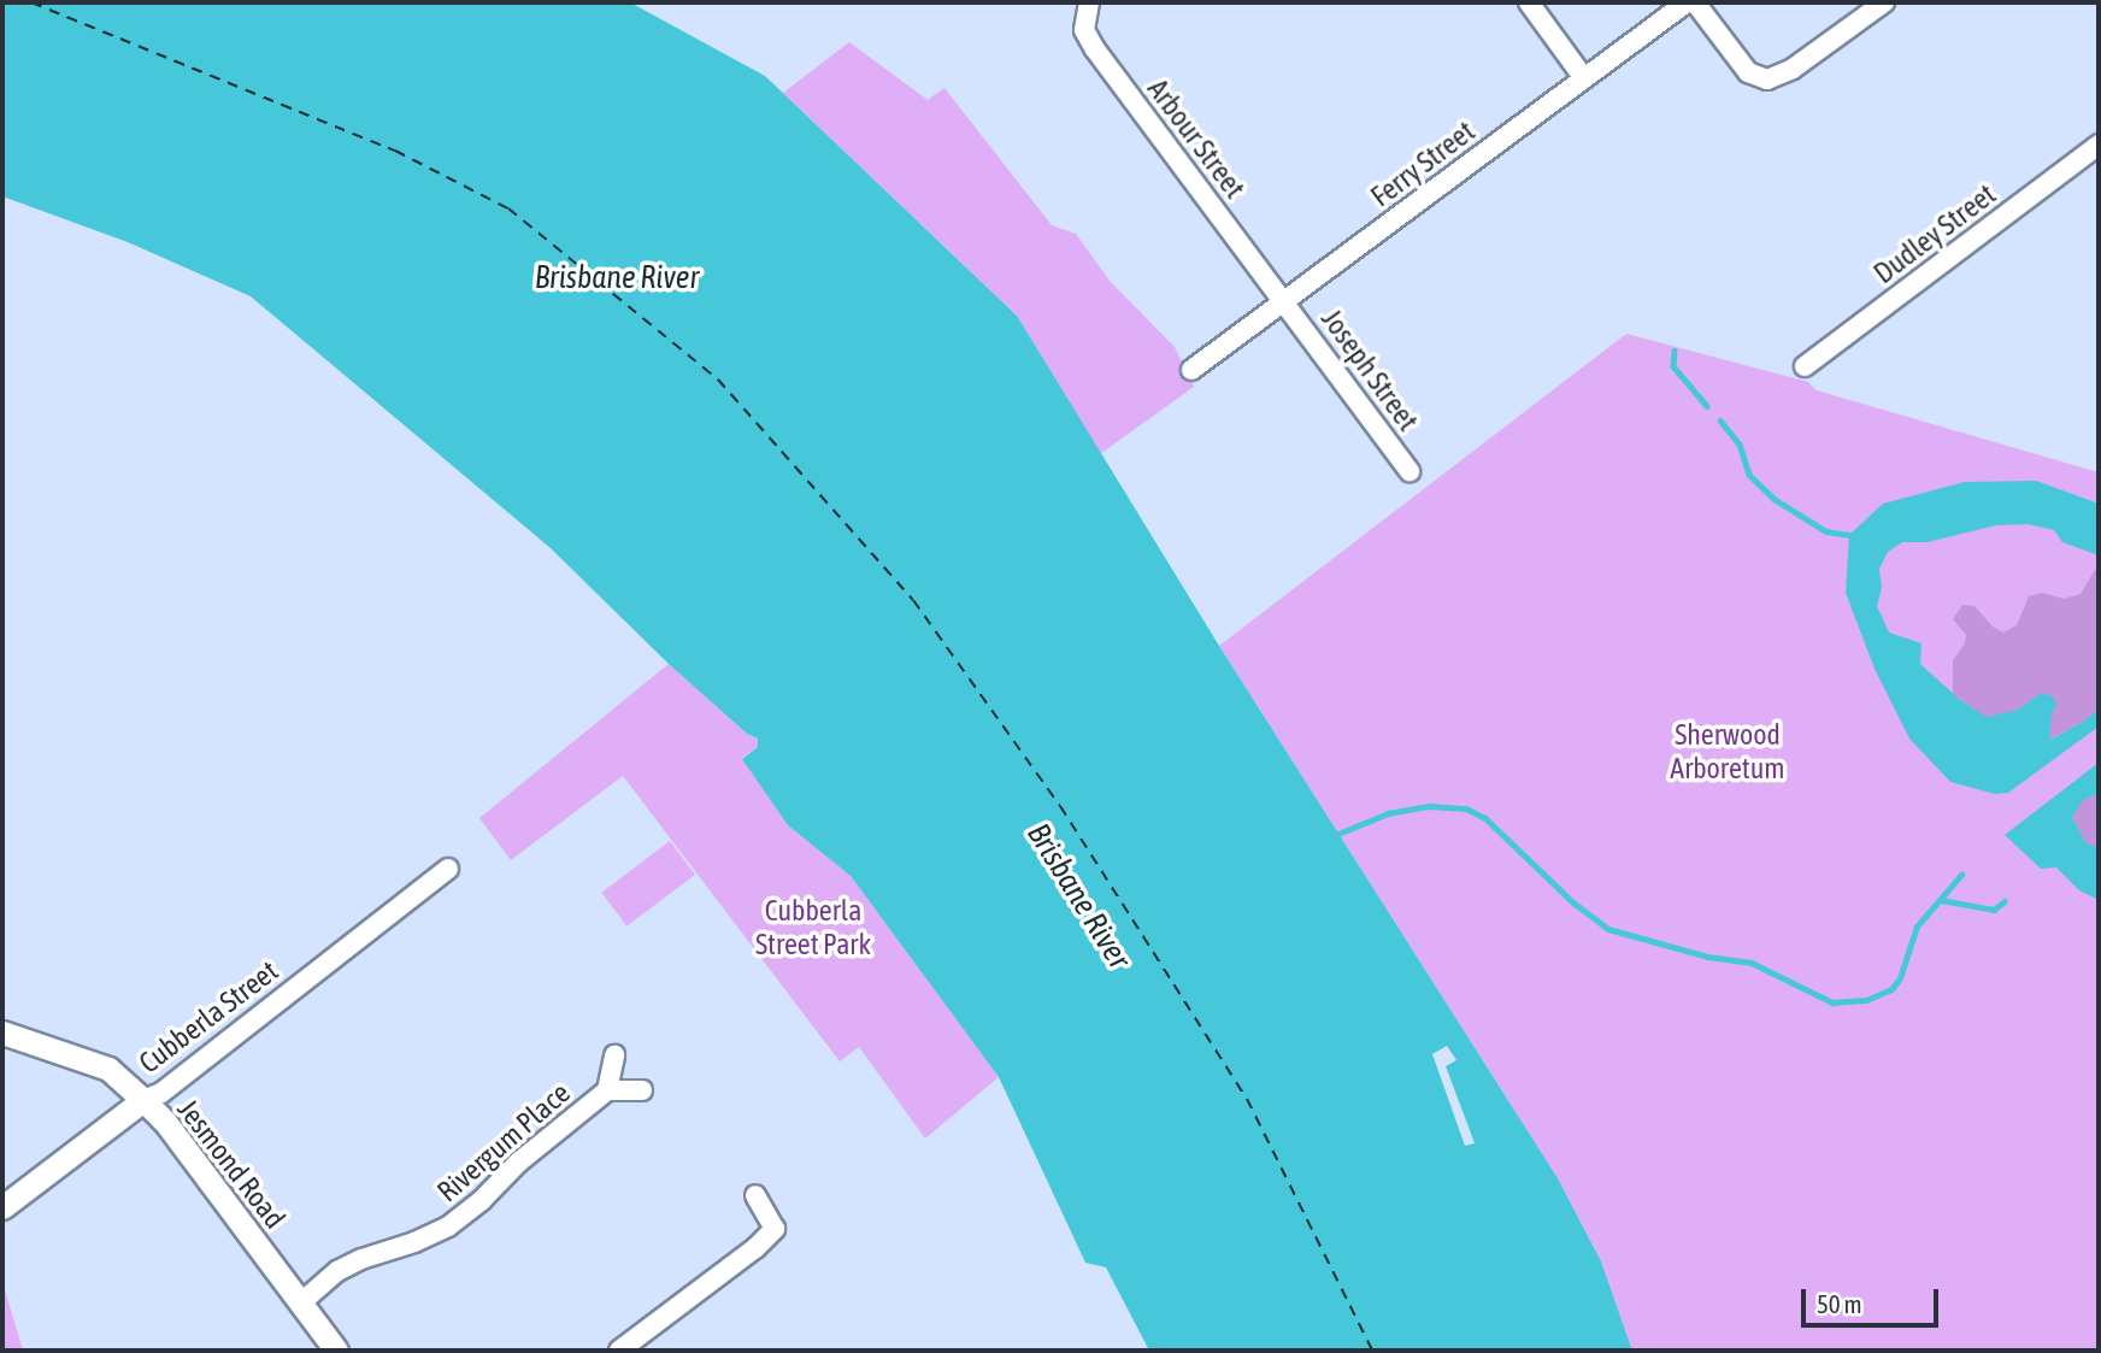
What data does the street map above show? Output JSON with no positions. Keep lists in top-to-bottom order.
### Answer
{
  "streets": {
    "street": [
      "Arbour Street",
      "Ferry Street",
      "Dudley Street",
      "Joseph Street",
      "Cubberla Street",
      "Rivergum Place",
      "Jesmond Road"
    ]
  },
  "crossings": [
    ["Arbour Street", "Ferry Street"],
    ["Arbour Street", "Joseph Street"],
    ["Ferry Street", "Joseph Street"],
    ["Cubberla Street", "Jesmond Road"],
    ["Rivergum Place", "Jesmond Road"]
  ],
  "water": ["Brisbane River"],
  "parks": ["Sherwood Arboretum", "Cubberla Street Park"],
  "scale_bar": "50 m"
}
